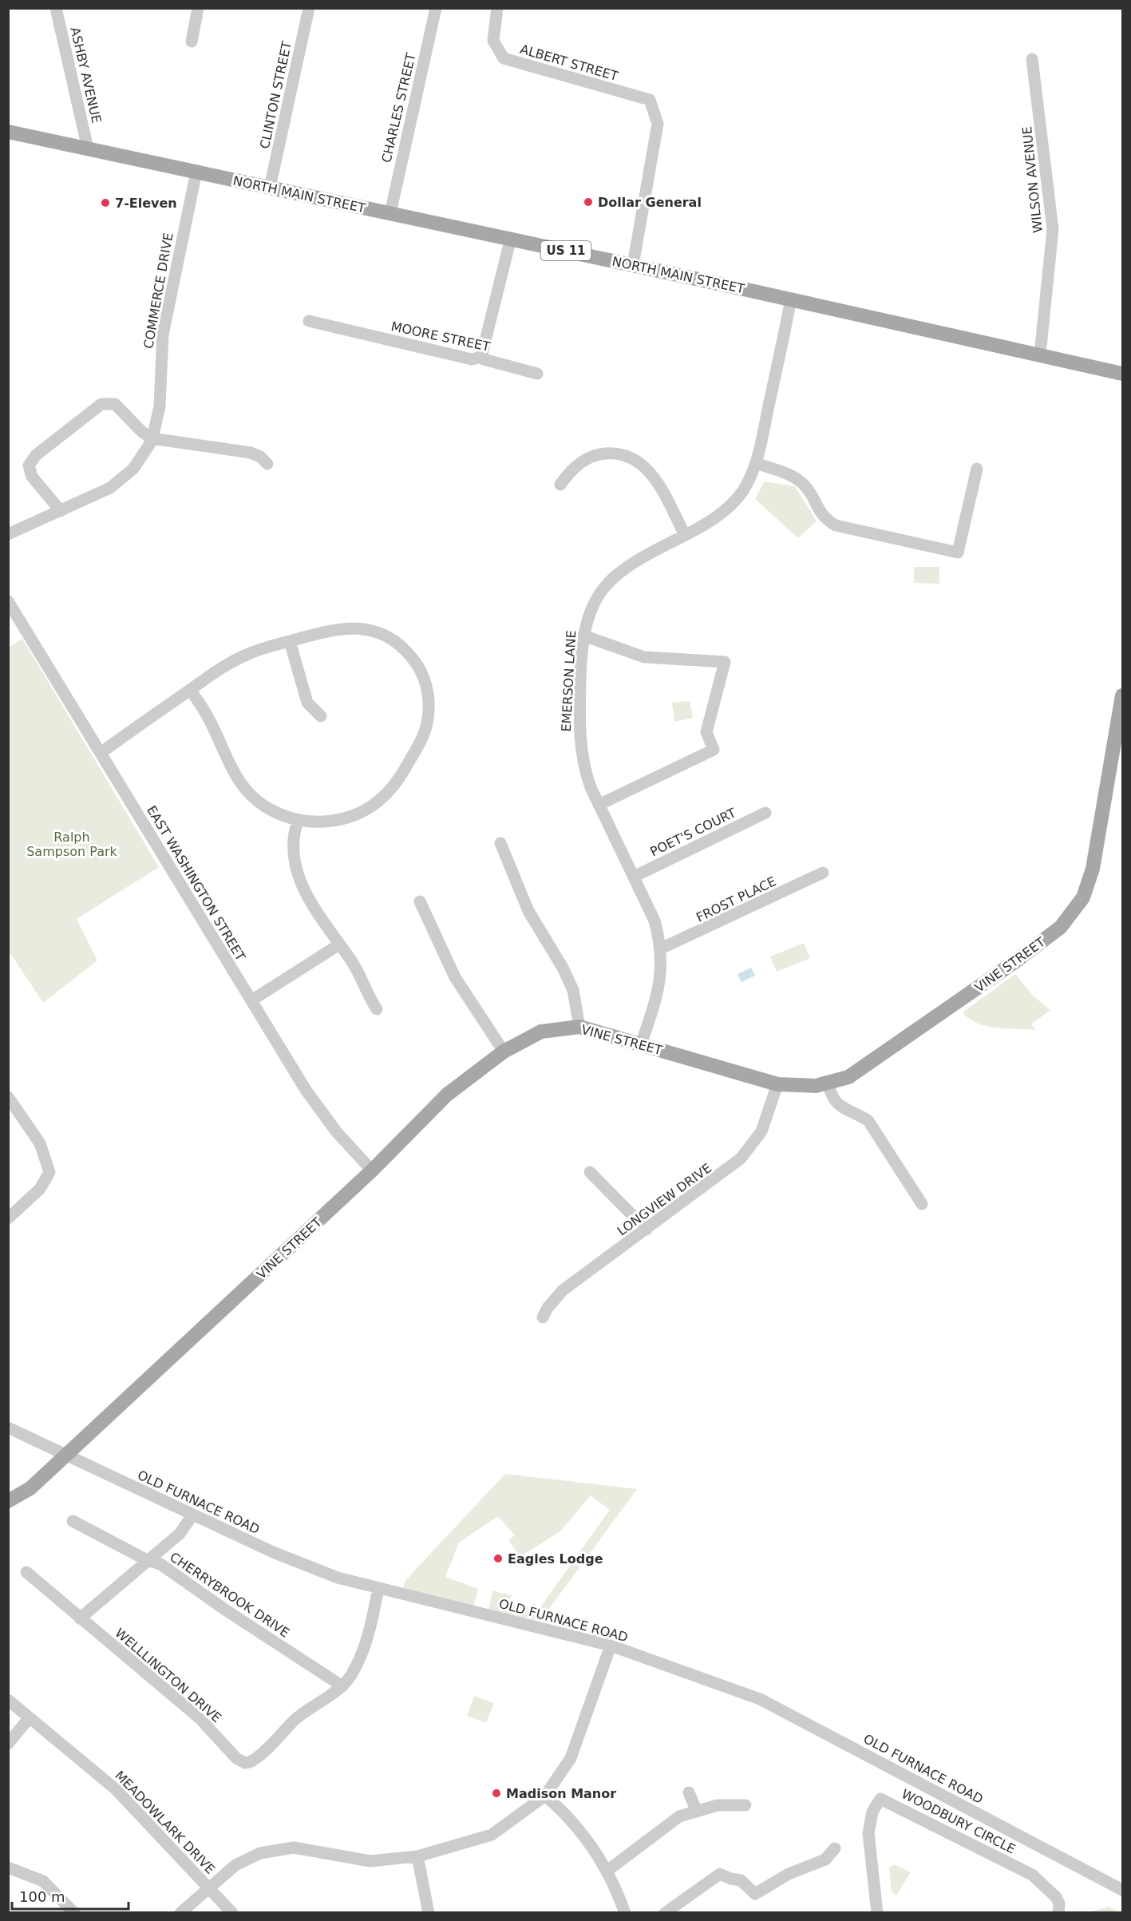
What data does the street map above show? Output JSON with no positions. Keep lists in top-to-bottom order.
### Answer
{
  "streets": {
    "main road": ["NORTH MAIN STREET", "US 11", "VINE STREET"],
    "street": [
      "ALBERT STREET",
      "ASHBY AVENUE",
      "CLINTON STREET",
      "CHARLES STREET",
      "WILSON AVENUE",
      "COMMERCE DRIVE",
      "MOORE STREET",
      "EMERSON LANE",
      "POET'S COURT",
      "EAST WASHINGTON STREET",
      "FROST PLACE",
      "LONGVIEW DRIVE",
      "OLD FURNACE ROAD",
      "CHERRYBROOK DRIVE",
      "WELLLINGTON DRIVE",
      "WOODBURY CIRCLE",
      "MEADOWLARK DRIVE"
    ]
  },
  "crossings": [
    ["ALBERT STREET", "NORTH MAIN STREET"],
    ["ASHBY AVENUE", "NORTH MAIN STREET"],
    ["CLINTON STREET", "NORTH MAIN STREET"],
    ["CHARLES STREET", "NORTH MAIN STREET"],
    ["WILSON AVENUE", "NORTH MAIN STREET"],
    ["NORTH MAIN STREET", "COMMERCE DRIVE"],
    ["NORTH MAIN STREET", "EMERSON LANE"],
    ["EMERSON LANE", "POET'S COURT"],
    ["EMERSON LANE", "FROST PLACE"],
    ["EMERSON LANE", "VINE STREET"],
    ["EAST WASHINGTON STREET", "VINE STREET"],
    ["VINE STREET", "LONGVIEW DRIVE"],
    ["VINE STREET", "OLD FURNACE ROAD"],
    ["OLD FURNACE ROAD", "WELLLINGTON DRIVE"],
    ["CHERRYBROOK DRIVE", "WELLLINGTON DRIVE"]
  ],
  "parks": ["Ralph Sampson Park"],
  "places": [
    "Dollar General",
    "7-Eleven",
    "Eagles Lodge",
    "Madison Manor"
  ],
  "scale_bar": "100 m"
}
